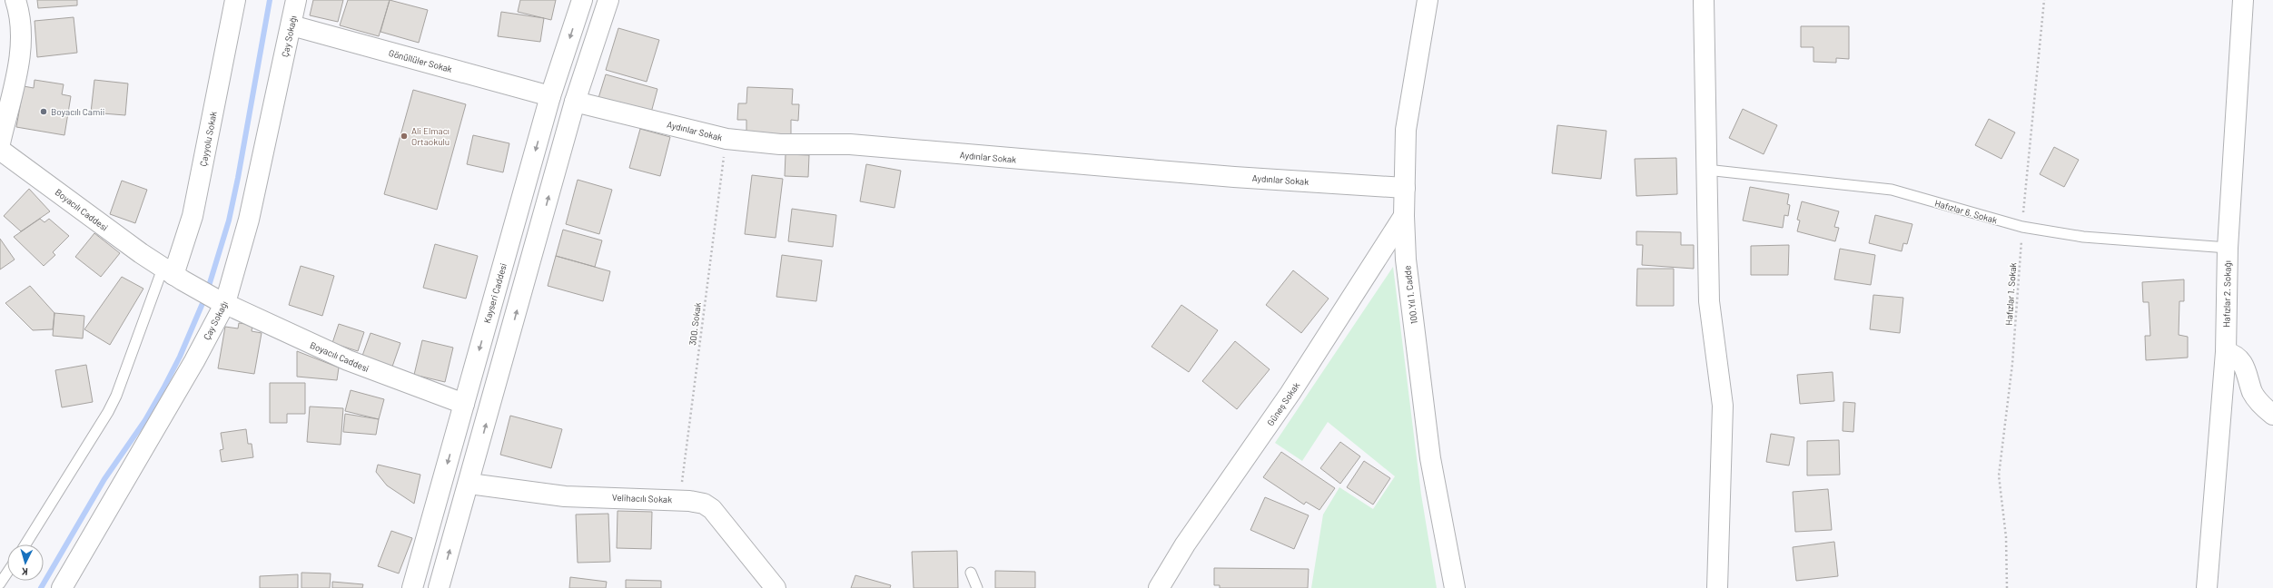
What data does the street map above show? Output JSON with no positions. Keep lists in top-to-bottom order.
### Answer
{
  "streets": {
    "street": [
      "Çay Sokağı",
      "Gönüllüler Sokak",
      "Aydınlar Sokak",
      "Çayyolu Sokak",
      "Boyacılı Caddesi",
      "Kayseri Caddesi",
      "Hafızlar 2. Sokağı",
      "100.Yıl 1. Cadde",
      "Güneş Sokak",
      "Velihacılı Sokak"
    ],
    "lane": ["Hafızlar 6. Sokak"],
    "path": ["Hafızlar 1. Sokak", "300. Sokak"]
  },
  "crossings": [
    ["Çay Sokağı", "Gönüllüler Sokak"],
    ["Çay Sokağı", "Boyacılı Caddesi"],
    ["Gönüllüler Sokak", "Kayseri Caddesi"],
    ["Aydınlar Sokak", "100.Yıl 1. Cadde"],
    ["Çayyolu Sokak", "Boyacılı Caddesi"],
    ["Boyacılı Caddesi", "Kayseri Caddesi"],
    ["Hafızlar 6. Sokak", "Hafızlar 1. Sokak"],
    ["Hafızlar 6. Sokak", "Hafızlar 2. Sokağı"],
    ["100.Yıl 1. Cadde", "Güneş Sokak"],
    ["300. Sokak", "Velihacılı Sokak"]
  ],
  "places": ["Boyacılı Camii", "Ali Elmacı Ortaokulu"],
  "north": "bottom"
}
